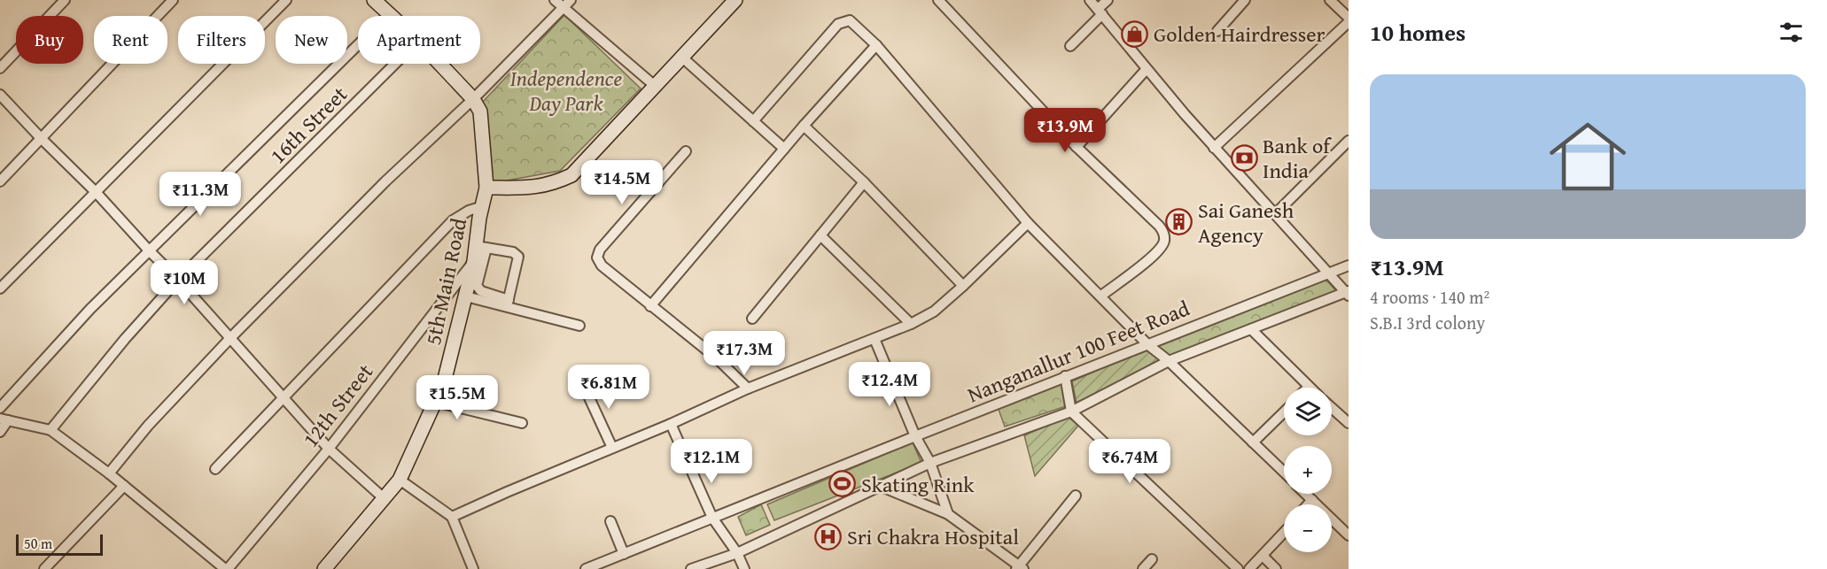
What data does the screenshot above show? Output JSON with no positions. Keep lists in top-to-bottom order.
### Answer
{
  "streets": {
    "street": [
      "16th Street",
      "5th Main Road",
      "Nanganallur 100 Feet Road",
      "12th Street"
    ]
  },
  "crossings": [
    ["5th Main Road", "12th Street"]
  ],
  "parks": ["Independence Day Park"],
  "places": {
    "shop": ["Golden Hairdresser"],
    "bank": ["Bank of India"],
    "building": ["Sai Ganesh Agency"],
    "sports": ["Skating Rink"],
    "hospital": ["Sri Chakra Hospital"]
  },
  "scale_bar": "50 m",
  "page": {
    "heading": "10 homes",
    "chip": [
      "Buy",
      "Rent",
      "Filters",
      "New",
      "Apartment"
    ],
    "list": [
      {
        "name": "₹13.9M",
        "note": "4 rooms · 140 m² · S.B.I 3rd colony"
      }
    ],
    "price": [
      "₹13.9M",
      "₹14.5M",
      "₹11.3M",
      "₹10M",
      "₹17.3M",
      "₹12.4M",
      "₹6.81M",
      "₹15.5M",
      "₹12.1M",
      "₹6.74M"
    ],
    "map_buttons": ["+", "−"],
    "scale": "50 m"
  }
}
